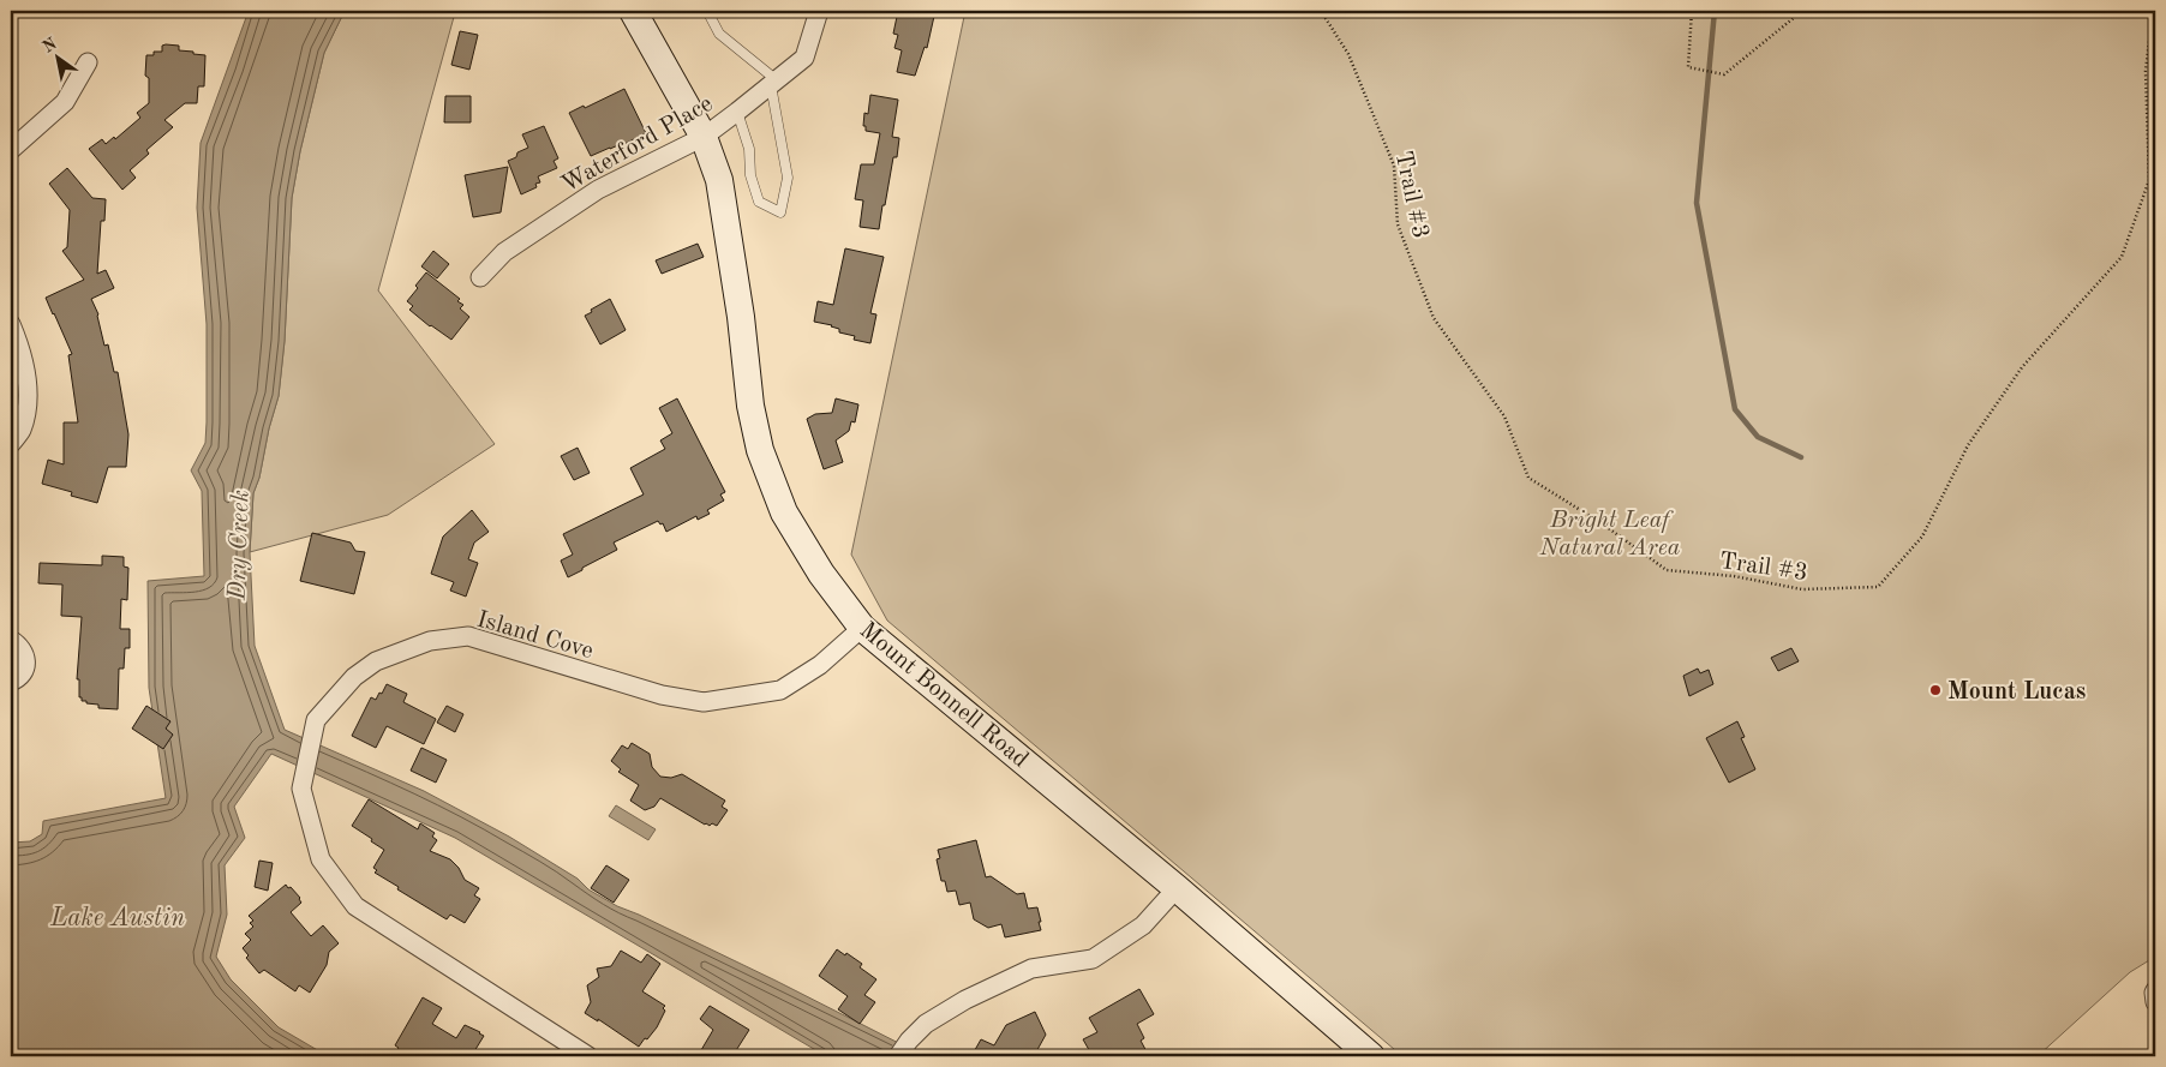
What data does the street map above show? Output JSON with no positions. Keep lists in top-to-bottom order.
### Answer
{
  "streets": {
    "street": ["Waterford Place", "Island Cove", "Mount Bonnell Road"],
    "path": ["Trail #3"]
  },
  "crossings": [
    ["Waterford Place", "Mount Bonnell Road"],
    ["Island Cove", "Mount Bonnell Road"]
  ],
  "water": ["Dry Creek", "Lake Austin"],
  "parks": ["Bright Leaf Natural Area"],
  "places": ["Mount Lucas"],
  "north": "top left"
}
